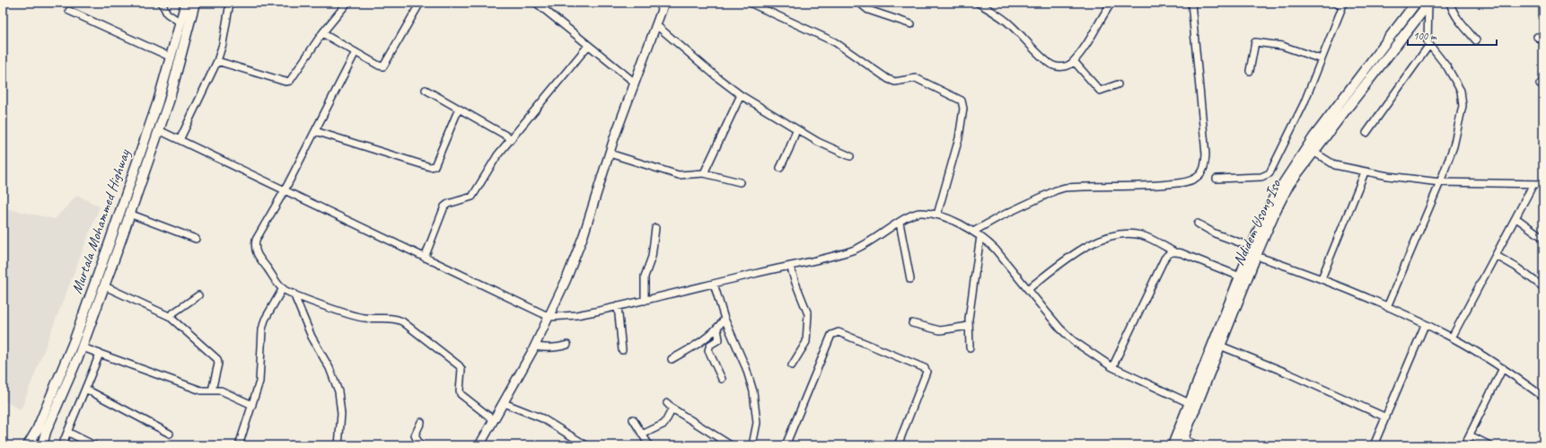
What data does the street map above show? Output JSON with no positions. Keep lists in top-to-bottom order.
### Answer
{
  "streets": {
    "highway": ["Murtala Mohammed Highway", "Ndidem Usong Iso"]
  },
  "scale_bar": "100 m"
}
